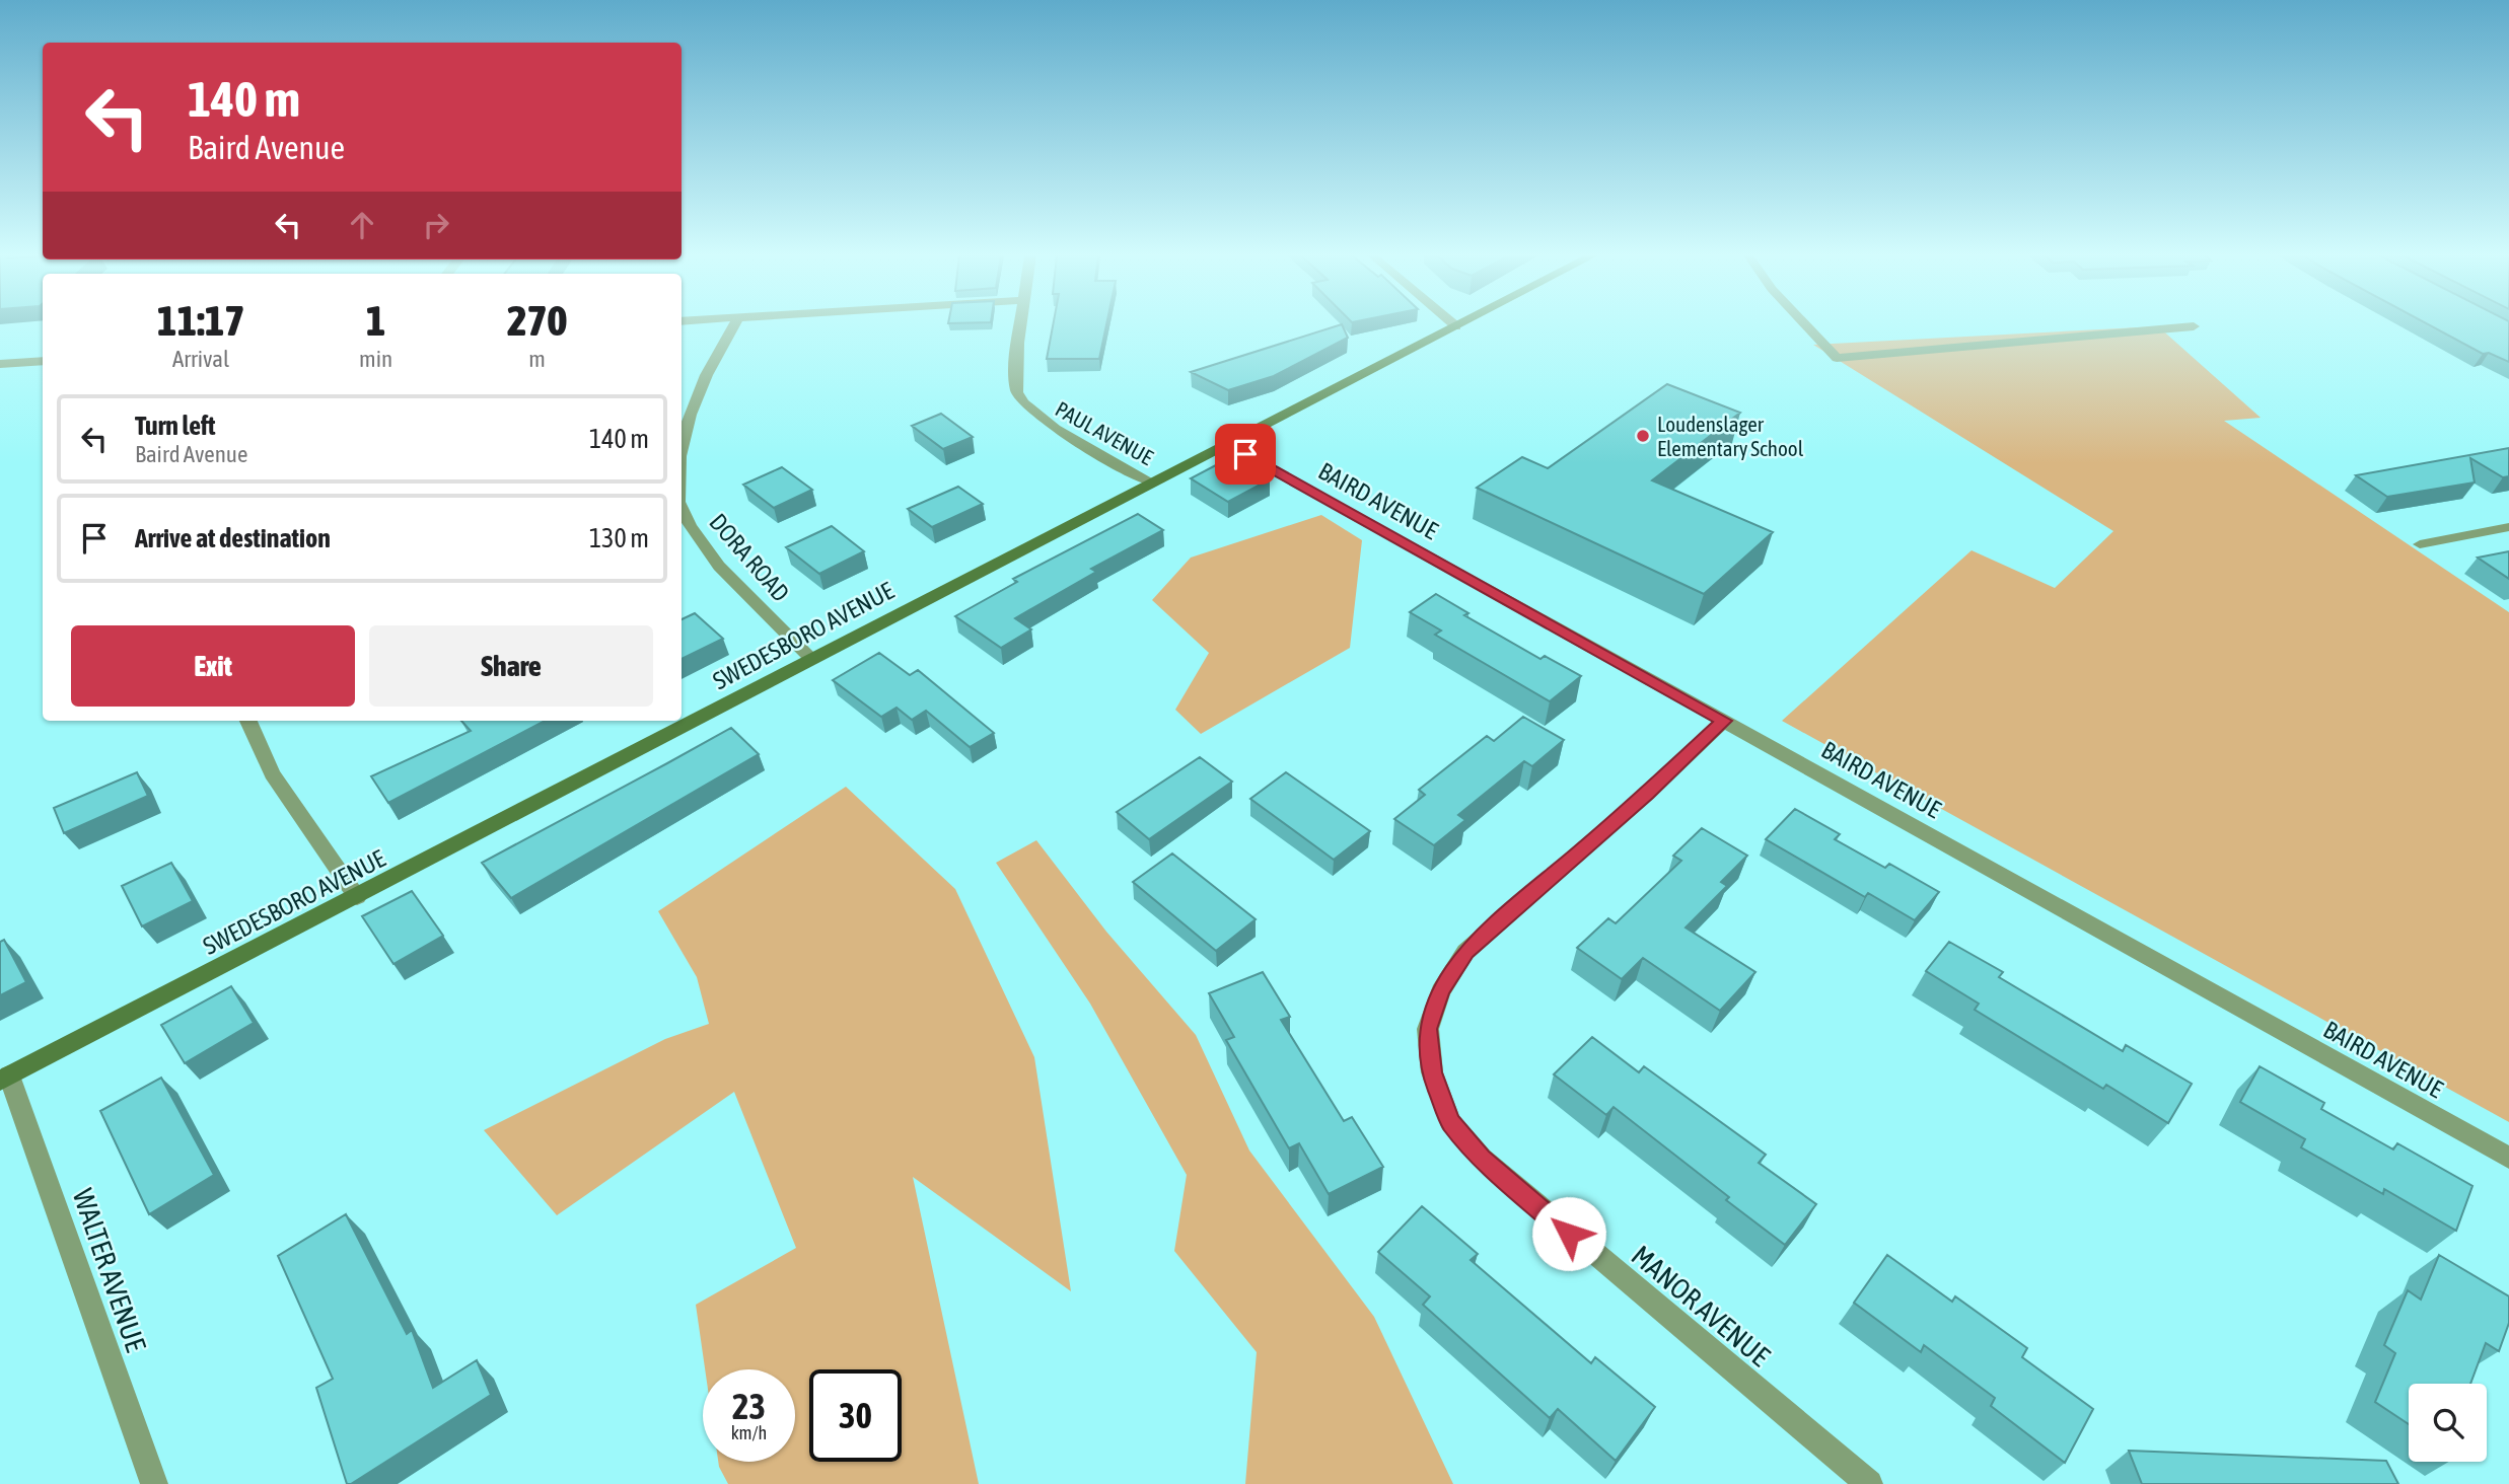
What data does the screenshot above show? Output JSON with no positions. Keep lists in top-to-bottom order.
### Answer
{
  "streets": {
    "street": [
      "PAUL AVENUE",
      "BAIRD AVENUE",
      "DORA ROAD",
      "SWEDESBORO AVENUE",
      "WALTER AVENUE",
      "MANOR AVENUE"
    ]
  },
  "crossings": [
    ["PAUL AVENUE", "SWEDESBORO AVENUE"],
    ["BAIRD AVENUE", "SWEDESBORO AVENUE"],
    ["BAIRD AVENUE", "MANOR AVENUE"],
    ["DORA ROAD", "SWEDESBORO AVENUE"],
    ["SWEDESBORO AVENUE", "WALTER AVENUE"]
  ],
  "places": ["Loudenslager Elementary School"],
  "page": {
    "turn": ["140 m", "Baird Avenue"],
    "eta": [
      "11:17",
      "Arrival",
      "1",
      "min",
      "270",
      "m"
    ],
    "list": [
      {
        "name": "Turn left",
        "note": "Baird Avenue",
        "value": "140 m"
      },
      {
        "name": "Arrive at destination",
        "value": "130 m"
      }
    ],
    "buttons": ["Exit", "Share"],
    "speed": "23 km/h",
    "limit": "30"
  }
}
